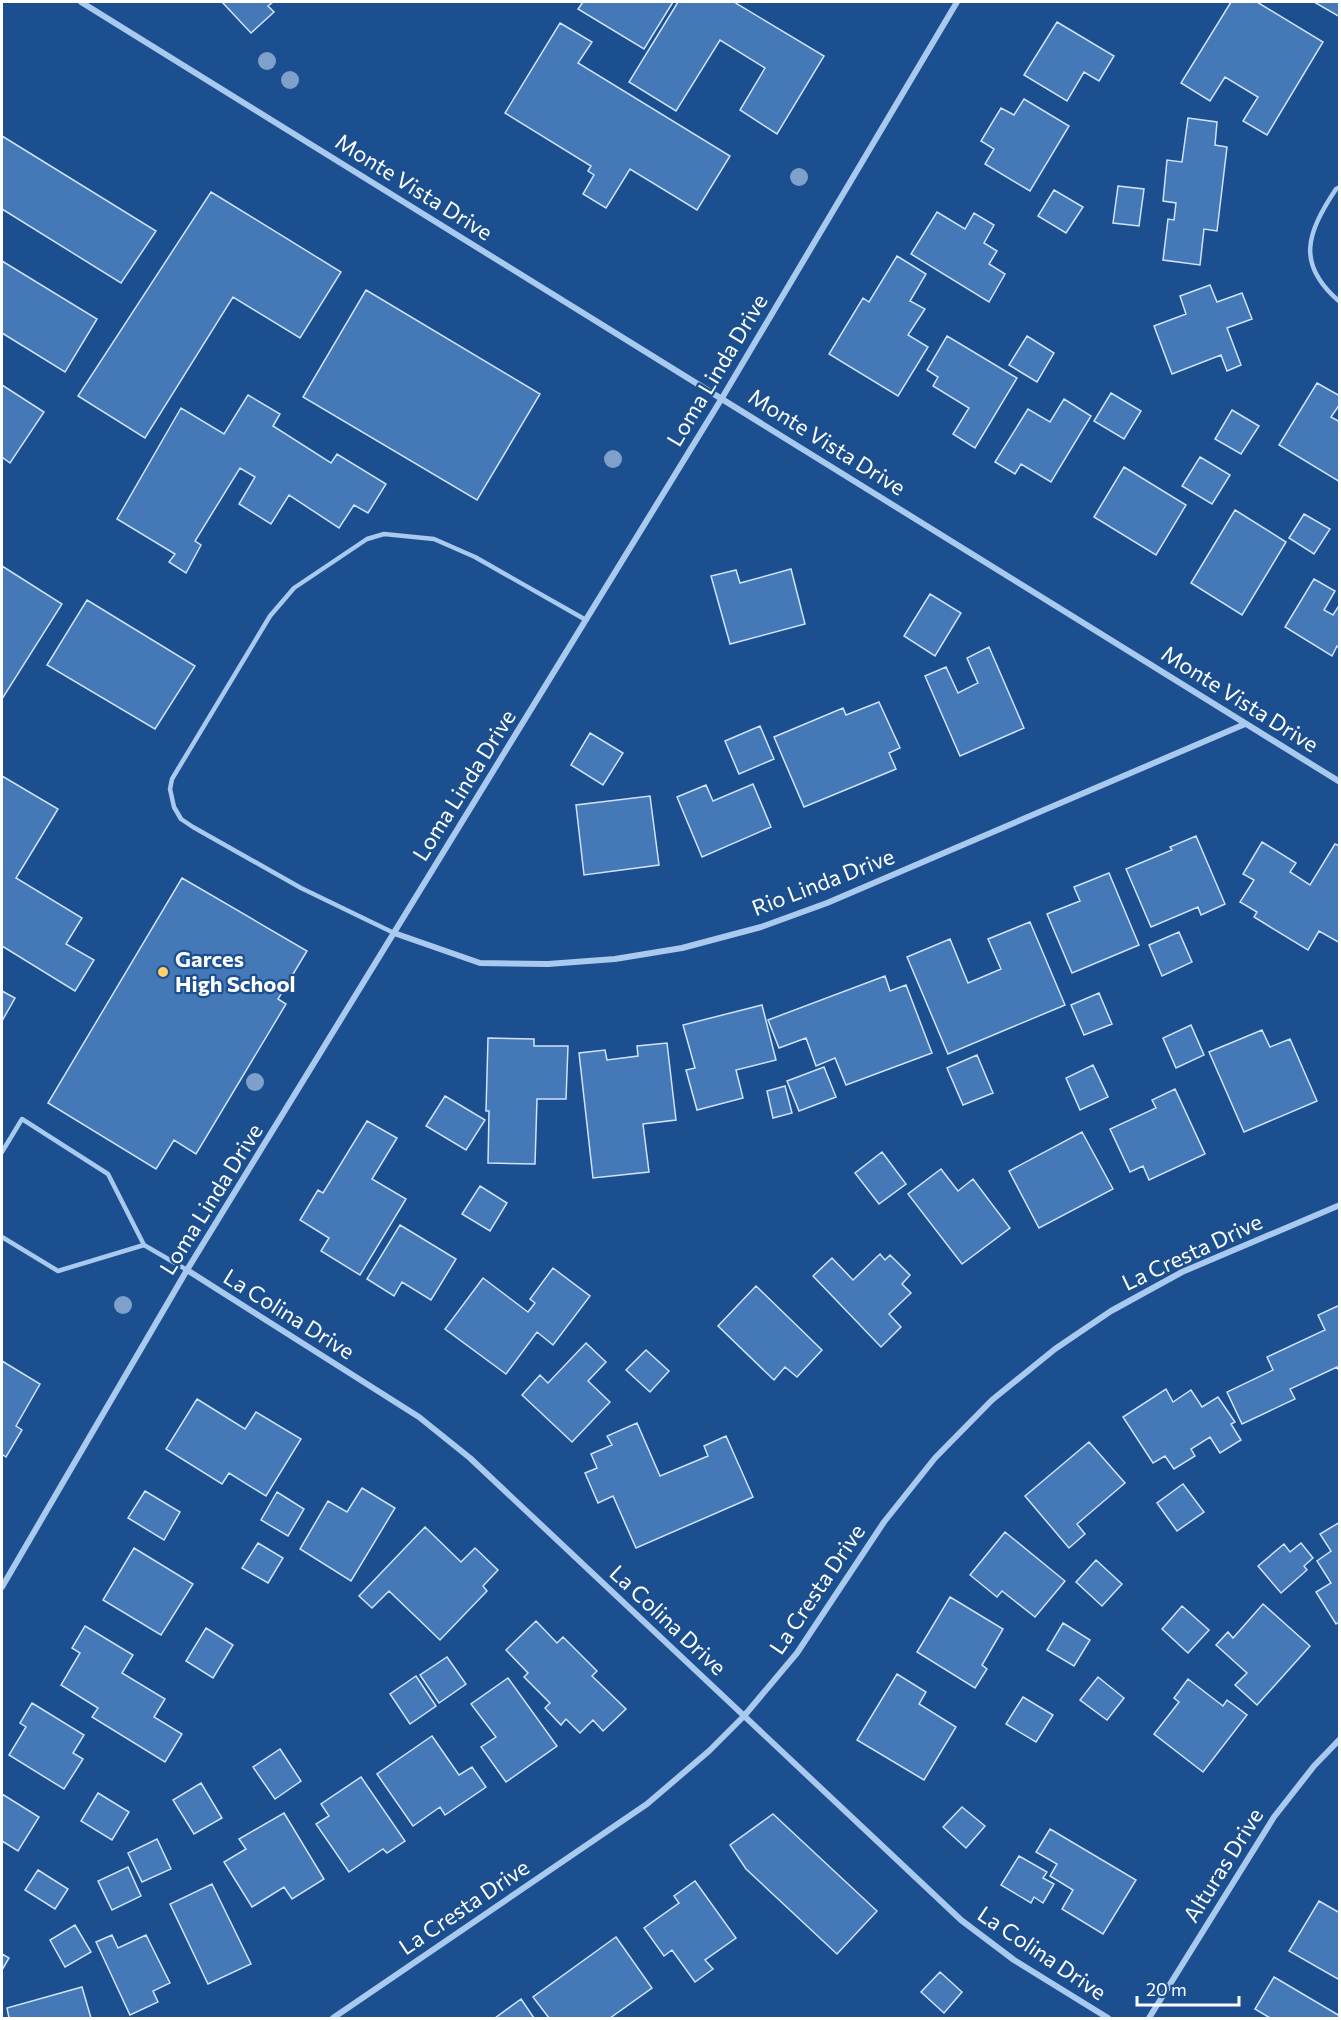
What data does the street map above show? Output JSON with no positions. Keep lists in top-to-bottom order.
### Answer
{
  "streets": {
    "street": [
      "Monte Vista Drive",
      "Loma Linda Drive",
      "Rio Linda Drive",
      "La Cresta Drive",
      "La Colina Drive",
      "Alturas Drive"
    ]
  },
  "crossings": [
    ["Monte Vista Drive", "Loma Linda Drive"],
    ["Monte Vista Drive", "Rio Linda Drive"],
    ["Loma Linda Drive", "Rio Linda Drive"],
    ["Loma Linda Drive", "La Colina Drive"],
    ["La Cresta Drive", "La Colina Drive"]
  ],
  "places": ["Garces High School"],
  "scale_bar": "20 m"
}
